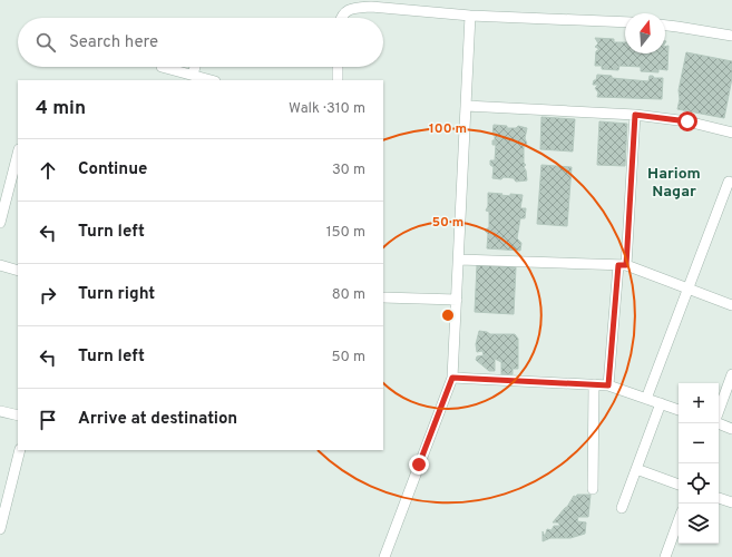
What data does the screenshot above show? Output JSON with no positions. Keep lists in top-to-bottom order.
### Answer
{
  "districts": ["Hariom Nagar"],
  "north": "top",
  "page": {
    "search": "Search here",
    "heading": ["4 min", "Walk · 310 m"],
    "list": [
      ["Continue", "30 m"],
      ["Turn left", "150 m"],
      ["Turn right", "80 m"],
      ["Turn left", "50 m"],
      "Arrive at destination"
    ],
    "map_buttons": ["+", "−"]
  },
  "rings": ["100 m", "50 m"]
}
